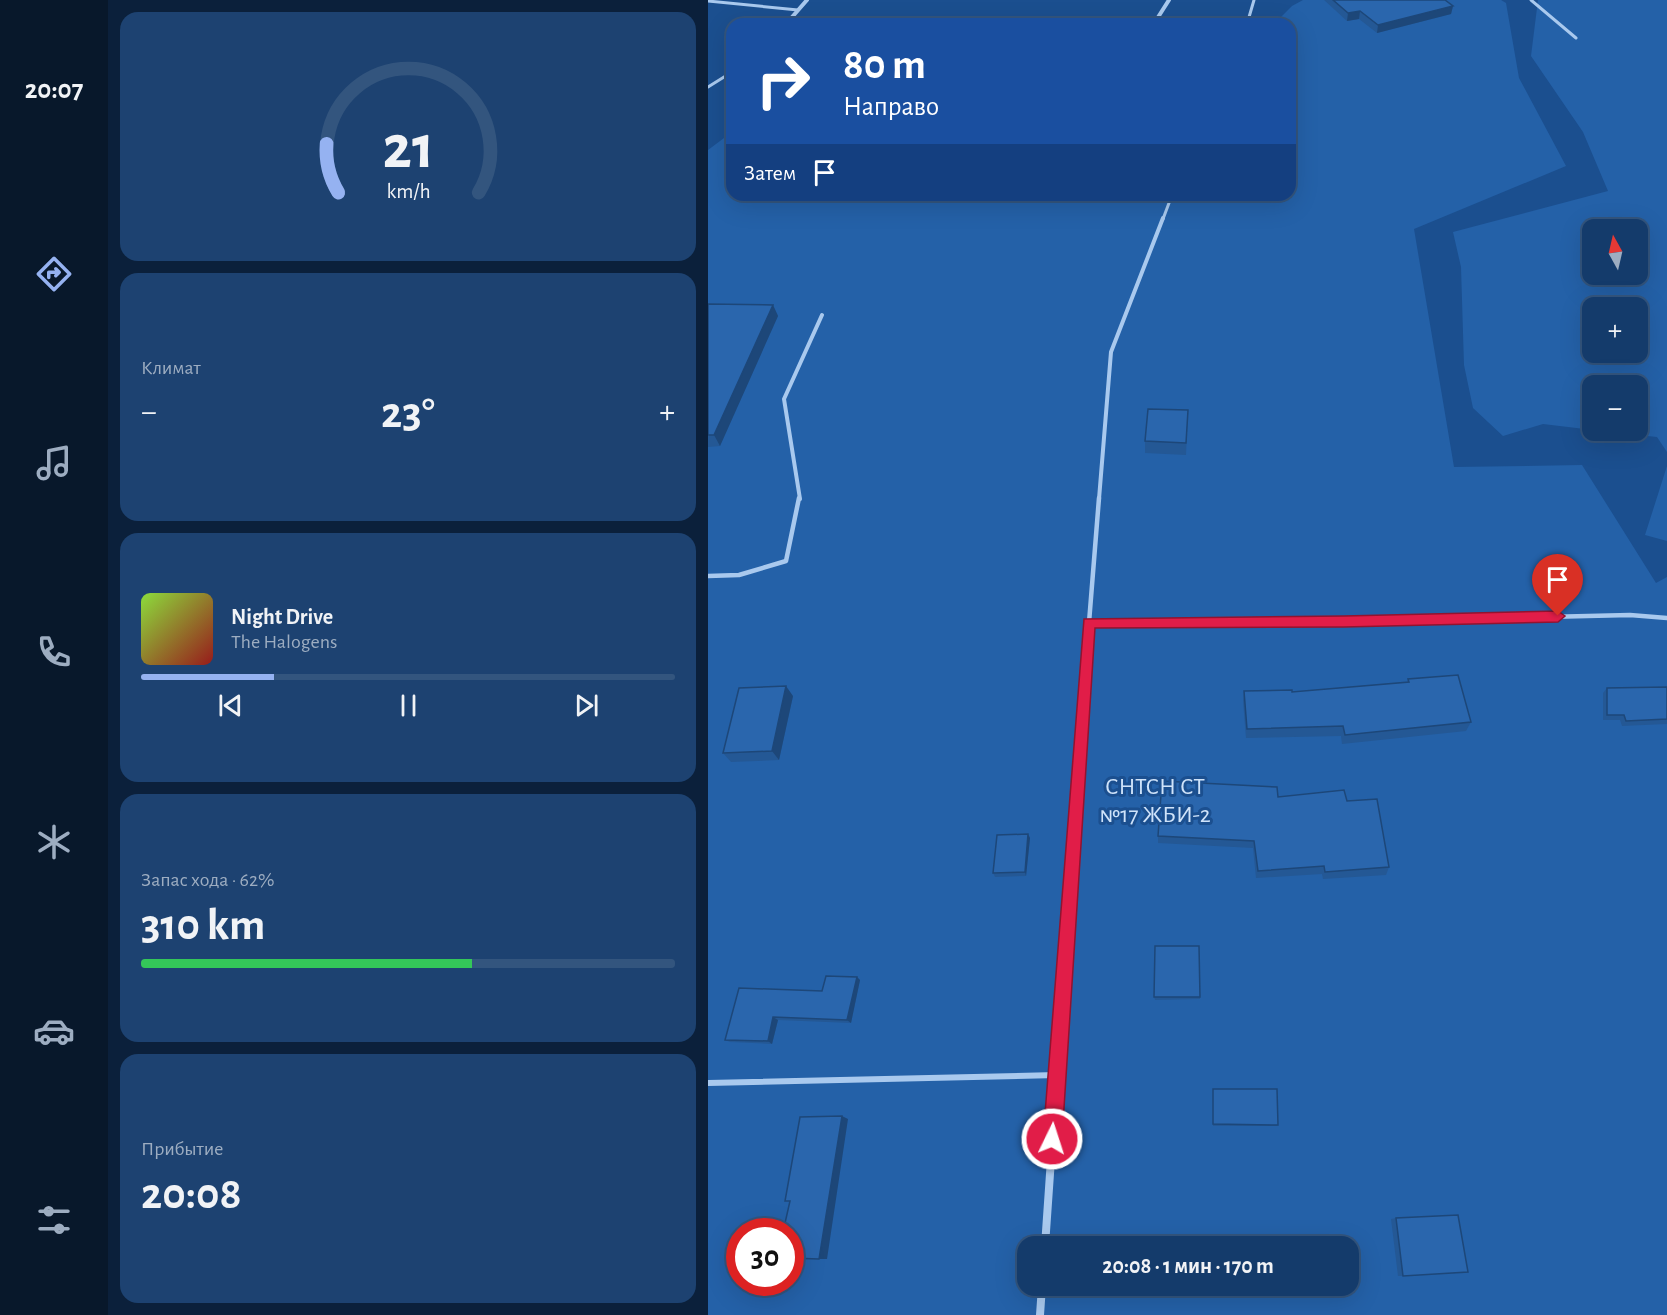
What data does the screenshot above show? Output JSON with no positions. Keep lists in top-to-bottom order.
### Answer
{
  "parks": ["СНТСН СТ №17 ЖБИ-2"],
  "north": "top",
  "page": {
    "tabs": "20:07",
    "turn": ["80 m", "Направо"],
    "then": "Затем",
    "map_buttons": ["+", "−"],
    "tile": [
      "Климат",
      ["Запас хода · 62%", "310 km"],
      ["Прибытие", "20:08"]
    ],
    "heat": ["−", "23°", "+"],
    "song": ["Night Drive", "The Halogens"],
    "limit": "30",
    "trip": "20:08 · 1 мин · 170 m",
    "gauge": ["21", "km/h"]
  }
}
